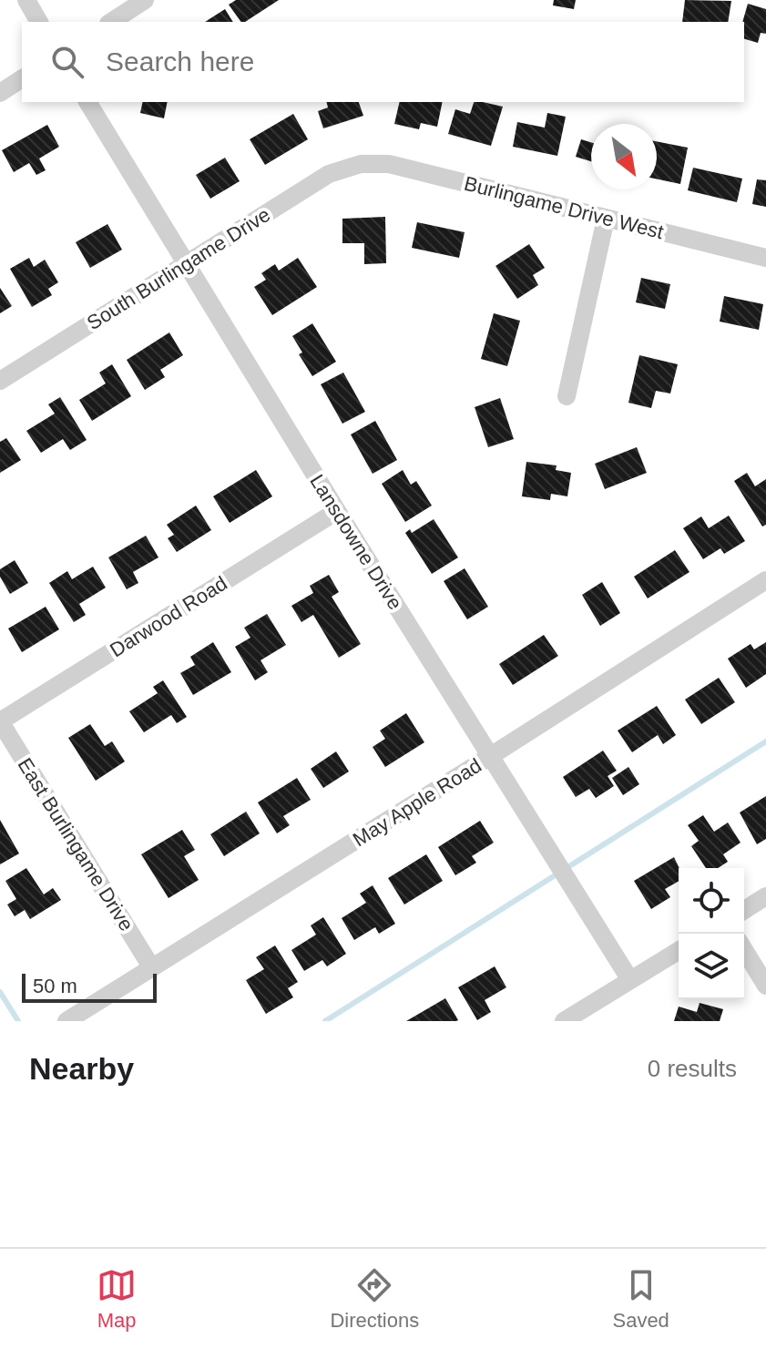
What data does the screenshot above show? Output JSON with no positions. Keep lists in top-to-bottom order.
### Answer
{
  "streets": {
    "street": [
      "Burlingame Drive West",
      "South Burlingame Drive",
      "Lansdowne Drive",
      "Darwood Road",
      "May Apple Road",
      "East Burlingame Drive"
    ]
  },
  "crossings": [
    ["Burlingame Drive West", "South Burlingame Drive"],
    ["South Burlingame Drive", "Lansdowne Drive"],
    ["Lansdowne Drive", "Darwood Road"],
    ["Lansdowne Drive", "May Apple Road"],
    ["Darwood Road", "East Burlingame Drive"],
    ["May Apple Road", "East Burlingame Drive"]
  ],
  "scale_bar": "50 m",
  "north": "bottom right",
  "page": {
    "search": "Search here",
    "scale": "50 m",
    "heading": ["Nearby", "0 results"],
    "nav": ["Map", "Directions", "Saved"]
  }
}
